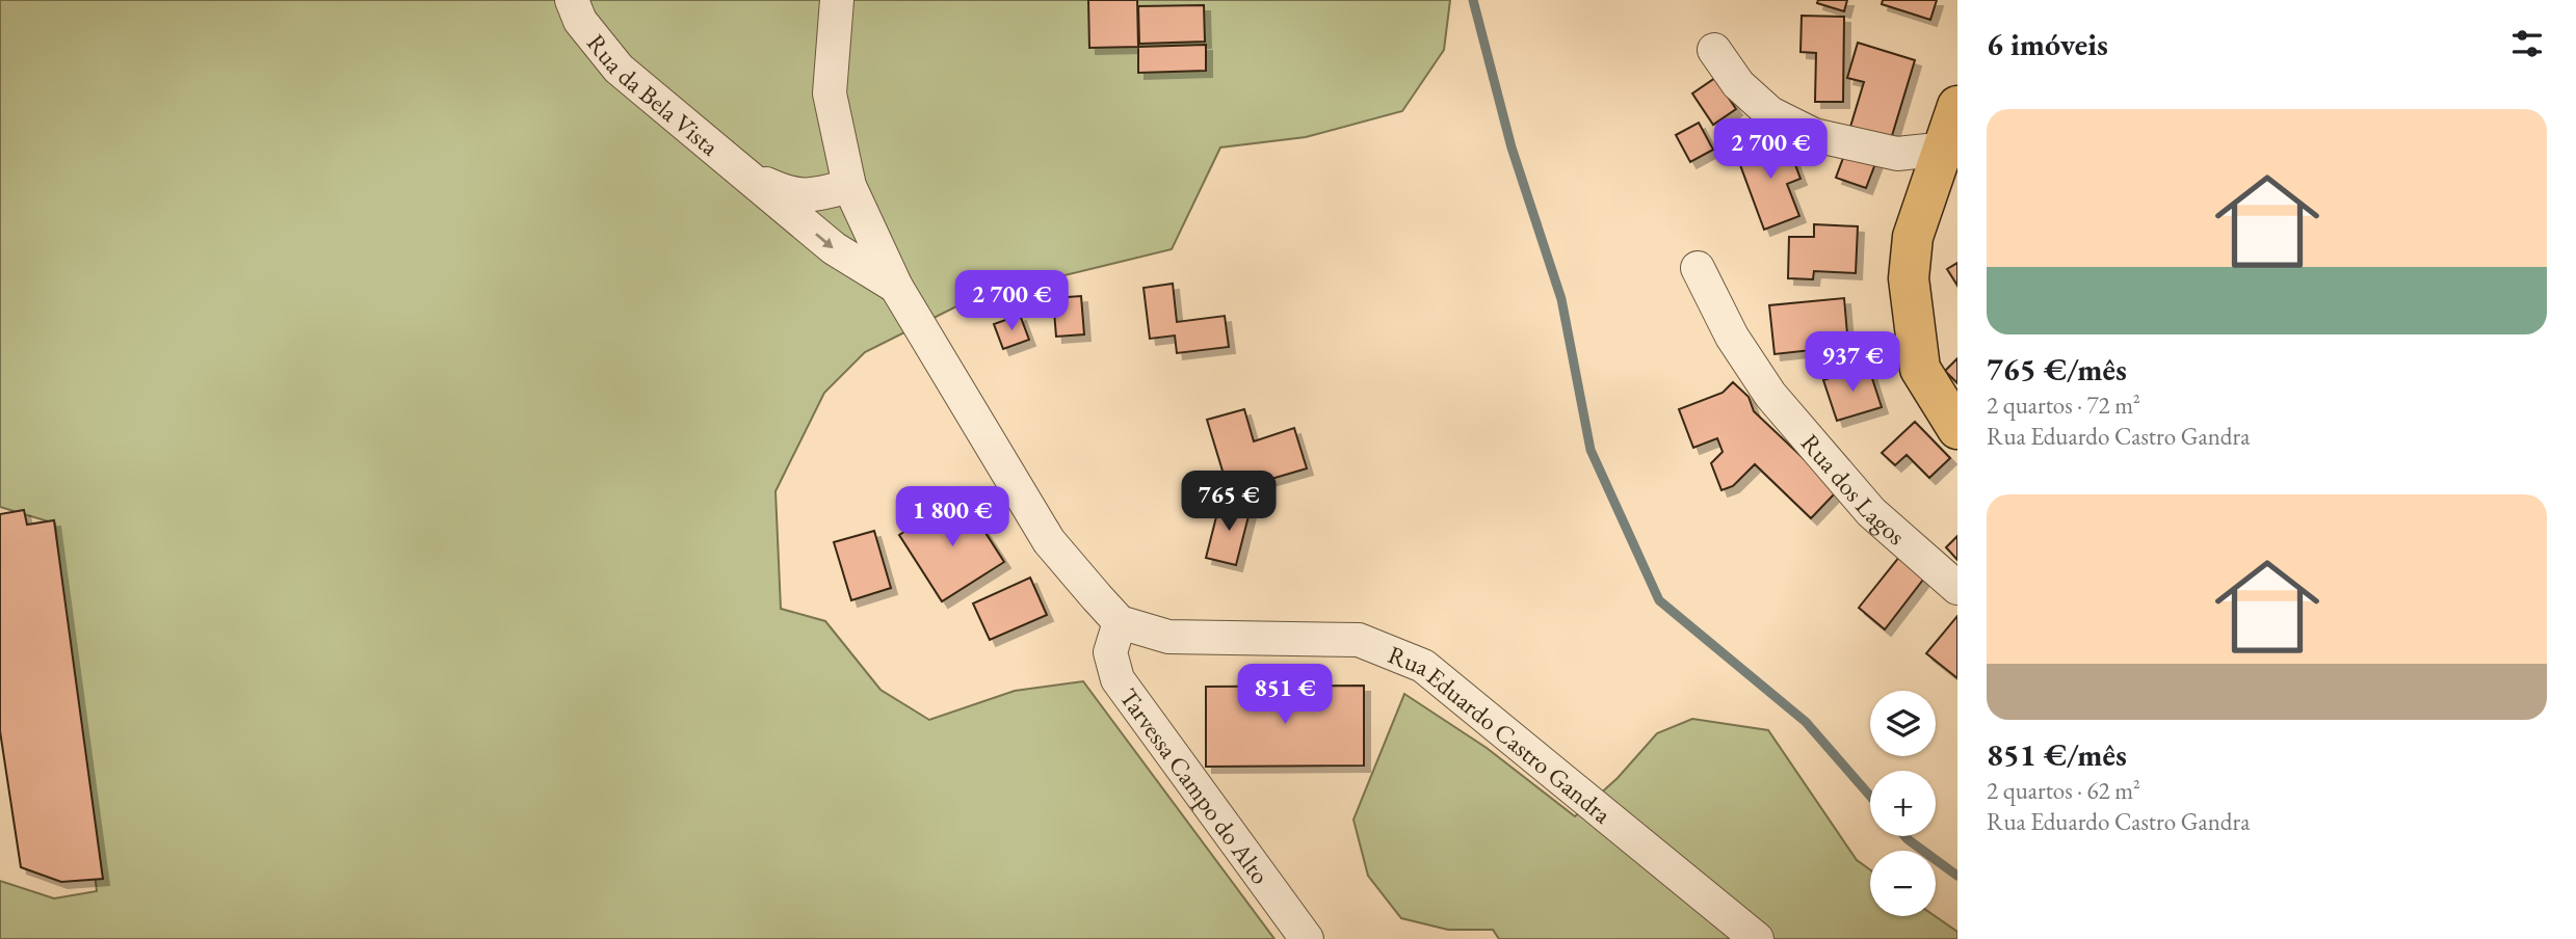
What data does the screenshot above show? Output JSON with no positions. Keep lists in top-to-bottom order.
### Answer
{
  "streets": {
    "street": [
      "Rua da Bela Vista",
      "Rua dos Lagos",
      "Rua Eduardo Castro Gandra",
      "Tarvessa Campo do Alto"
    ]
  },
  "crossings": [
    ["Rua Eduardo Castro Gandra", "Tarvessa Campo do Alto"]
  ],
  "page": {
    "heading": "6 imóveis",
    "list": [
      {
        "name": "765 €/mês",
        "note": "2 quartos · 72 m² · Rua Eduardo Castro Gandra"
      },
      {
        "name": "851 €/mês",
        "note": "2 quartos · 62 m² · Rua Eduardo Castro Gandra"
      }
    ],
    "price": [
      "2 700 €",
      "2 700 €",
      "937 €",
      "765 €",
      "1 800 €",
      "851 €"
    ],
    "map_buttons": ["+", "−"]
  }
}
